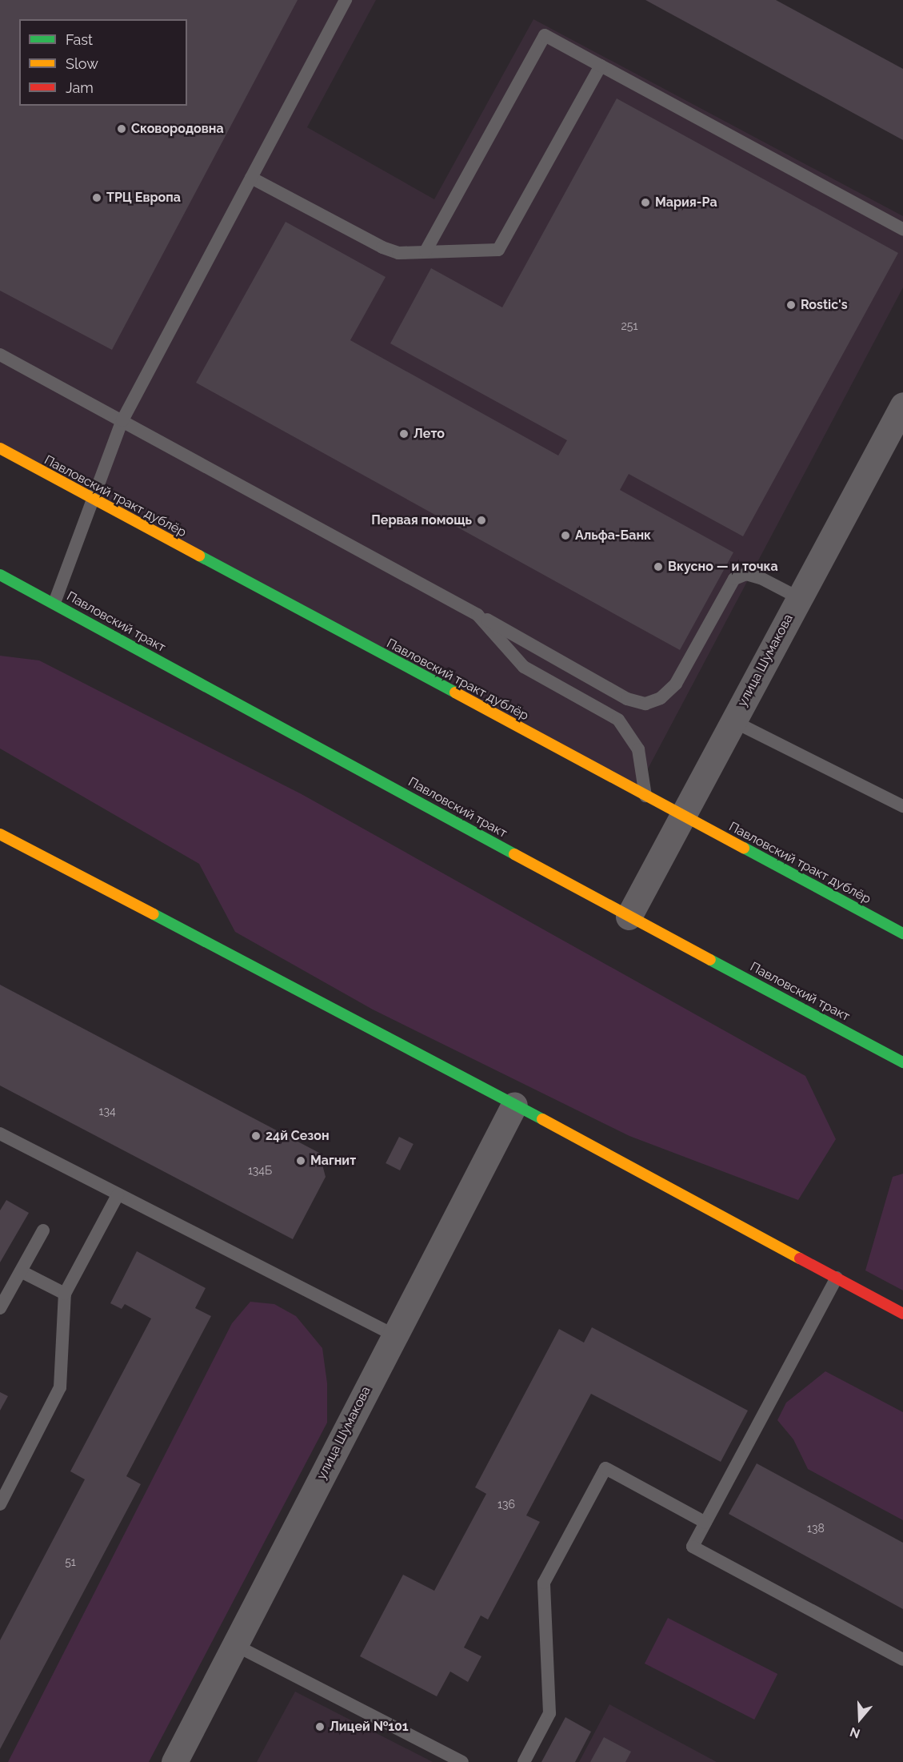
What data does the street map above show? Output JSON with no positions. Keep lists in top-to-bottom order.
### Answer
{
  "streets": {
    "street": ["Павловский тракт дублёр", "Павловский тракт", "улица Шумакова"]
  },
  "crossings": [
    ["Павловский тракт дублёр", "улица Шумакова"],
    ["Павловский тракт", "улица Шумакова"]
  ],
  "places": [
    "Сковородовна",
    "ТРЦ Европа",
    "Мария-Ра",
    "Rostic's",
    "Лето",
    "Первая помощь",
    "Альфа-Банк",
    "Вкусно — и точка",
    "24й Сезон",
    "Магнит",
    "Лицей №101"
  ],
  "house_numbers": [
    "251",
    "134",
    "134Б",
    "136",
    "138",
    "51"
  ],
  "legend": ["Fast", "Slow", "Jam"],
  "north": "bottom"
}
